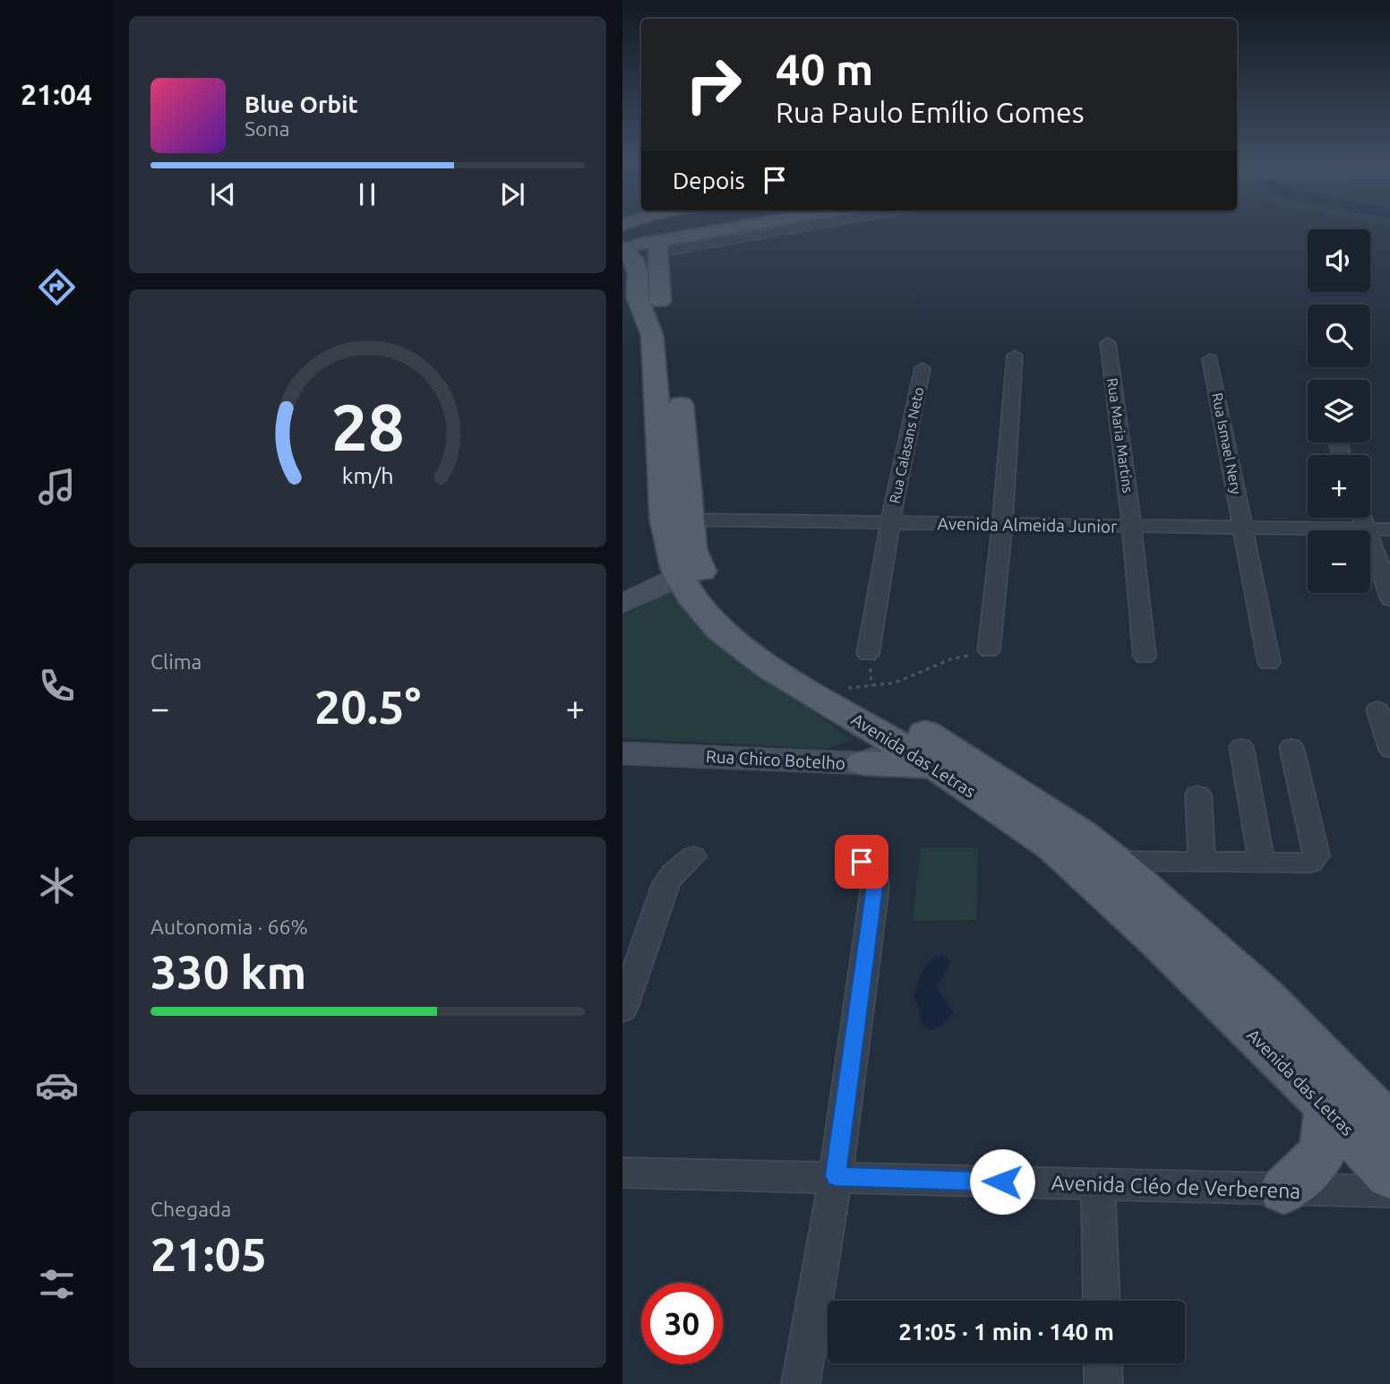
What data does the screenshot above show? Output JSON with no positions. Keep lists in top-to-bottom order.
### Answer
{
  "streets": {
    "main road": ["Avenida das Letras", "Rua Chico Botelho"],
    "street": [
      "Rua Maria Martins",
      "Rua Ismael Nery",
      "Rua Calasans Neto",
      "Avenida Almeida Junior",
      "Avenida Cléo de Verberena"
    ]
  },
  "crossings": [
    ["Rua Maria Martins", "Avenida Almeida Junior"],
    ["Rua Ismael Nery", "Avenida Almeida Junior"],
    ["Rua Calasans Neto", "Avenida Almeida Junior"],
    ["Avenida Almeida Junior", "Avenida das Letras"],
    ["Avenida das Letras", "Rua Chico Botelho"]
  ],
  "page": {
    "tabs": "21:04",
    "turn": ["40 m", "Rua Paulo Emílio Gomes"],
    "song": ["Blue Orbit", "Sona"],
    "then": "Depois",
    "map_buttons": ["+", "−"],
    "tile": [
      "Clima",
      ["Autonomia · 66%", "330 km"],
      ["Chegada", "21:05"]
    ],
    "heat": ["−", "20.5°", "+"],
    "limit": "30",
    "trip": "21:05 · 1 min · 140 m",
    "gauge": ["28", "km/h"]
  }
}
